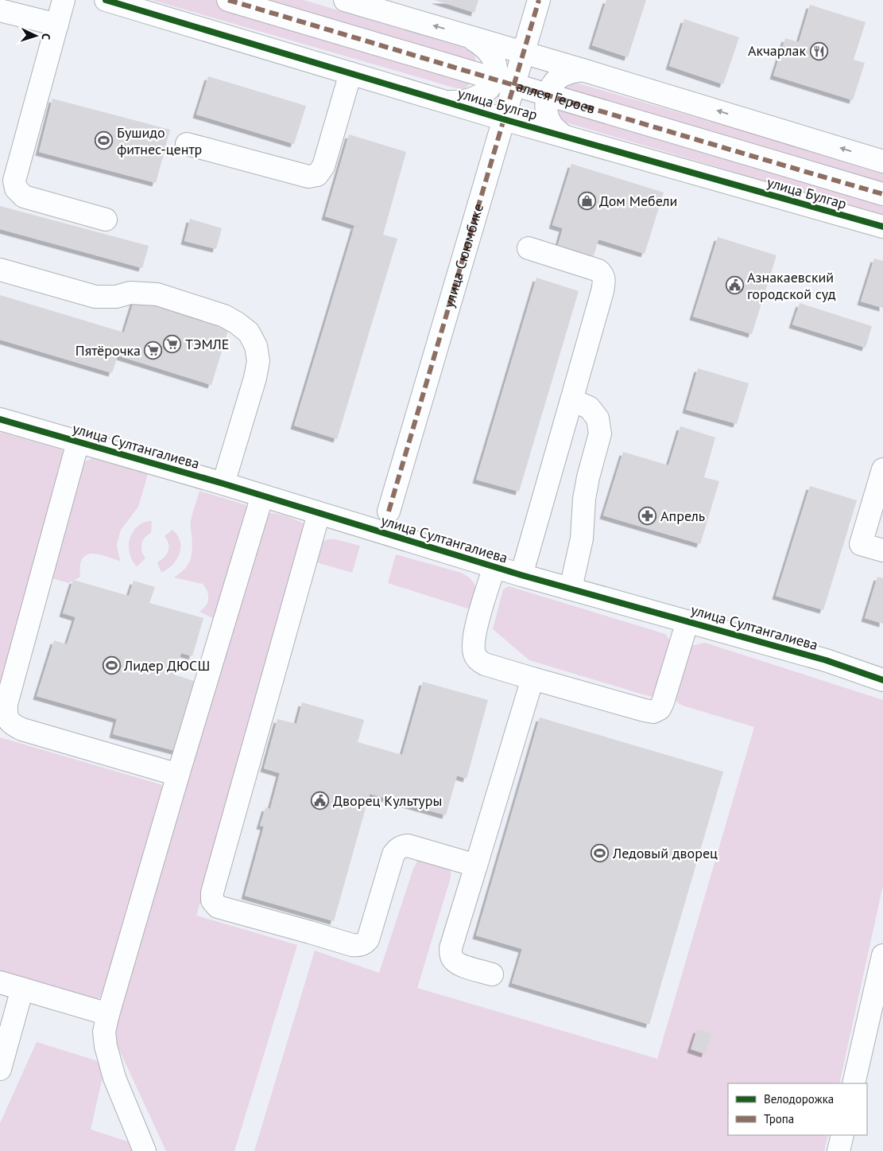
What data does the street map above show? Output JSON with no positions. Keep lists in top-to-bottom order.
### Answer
{
  "streets": {
    "street": [
      "аллея Героев",
      "улица Булгар",
      "улица Сююмбике",
      "улица Султангалиева"
    ]
  },
  "crossings": [
    ["аллея Героев", "улица Сююмбике"],
    ["улица Булгар", "улица Сююмбике"]
  ],
  "places": {
    "restaurant": ["Акчарлак"],
    "sports": ["Бушидо фитнес-центр", "Лидер ДЮСШ", "Ледовый дворец"],
    "shop": ["Дом Мебели"],
    "public building": ["Азнакаевский городской суд", "Дворец Культуры"],
    "supermarket": ["ТЭМЛЕ", "Пятёрочка"],
    "pharmacy": ["Апрель"]
  },
  "legend": ["Велодорожка", "Тропа"],
  "north": "right"
}
